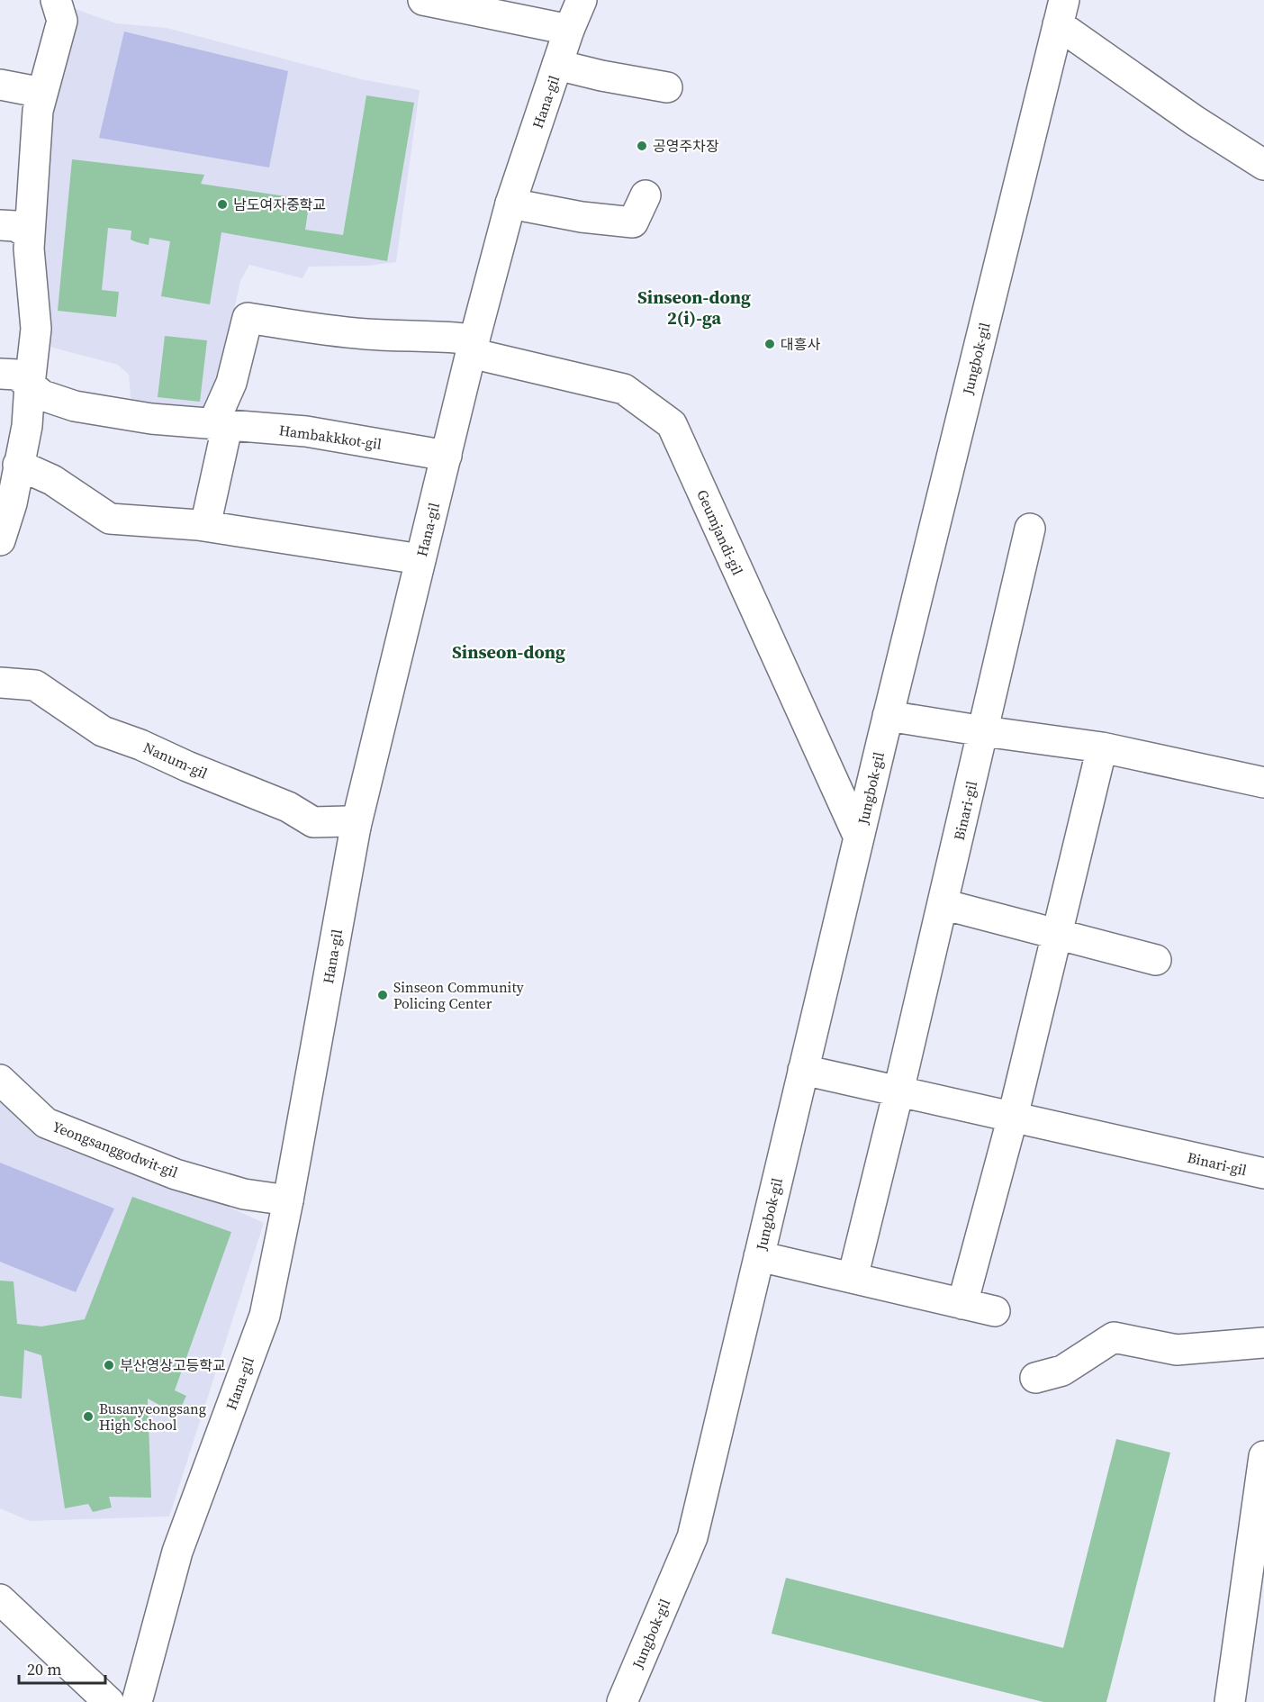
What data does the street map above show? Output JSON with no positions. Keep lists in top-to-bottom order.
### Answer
{
  "streets": {
    "street": [
      "Hana-gil",
      "Jungbok-gil",
      "Hambakkkot-gil",
      "Geumjandi-gil",
      "Nanum-gil",
      "Binari-gil",
      "Yeongsanggodwit-gil"
    ]
  },
  "crossings": [
    ["Hana-gil", "Hambakkkot-gil"],
    ["Hana-gil", "Geumjandi-gil"],
    ["Hana-gil", "Nanum-gil"],
    ["Hana-gil", "Yeongsanggodwit-gil"],
    ["Jungbok-gil", "Geumjandi-gil"],
    ["Jungbok-gil", "Binari-gil"],
    ["Hambakkkot-gil", "Geumjandi-gil"]
  ],
  "districts": ["Sinseon-dong 2(i)-ga", "Sinseon-dong"],
  "places": [
    "공영주차장",
    "남도여자중학교",
    "대흥사",
    "Sinseon Community Policing Center",
    "부산영상고등학교",
    "Busanyeongsang High School"
  ],
  "scale_bar": "20 m"
}
